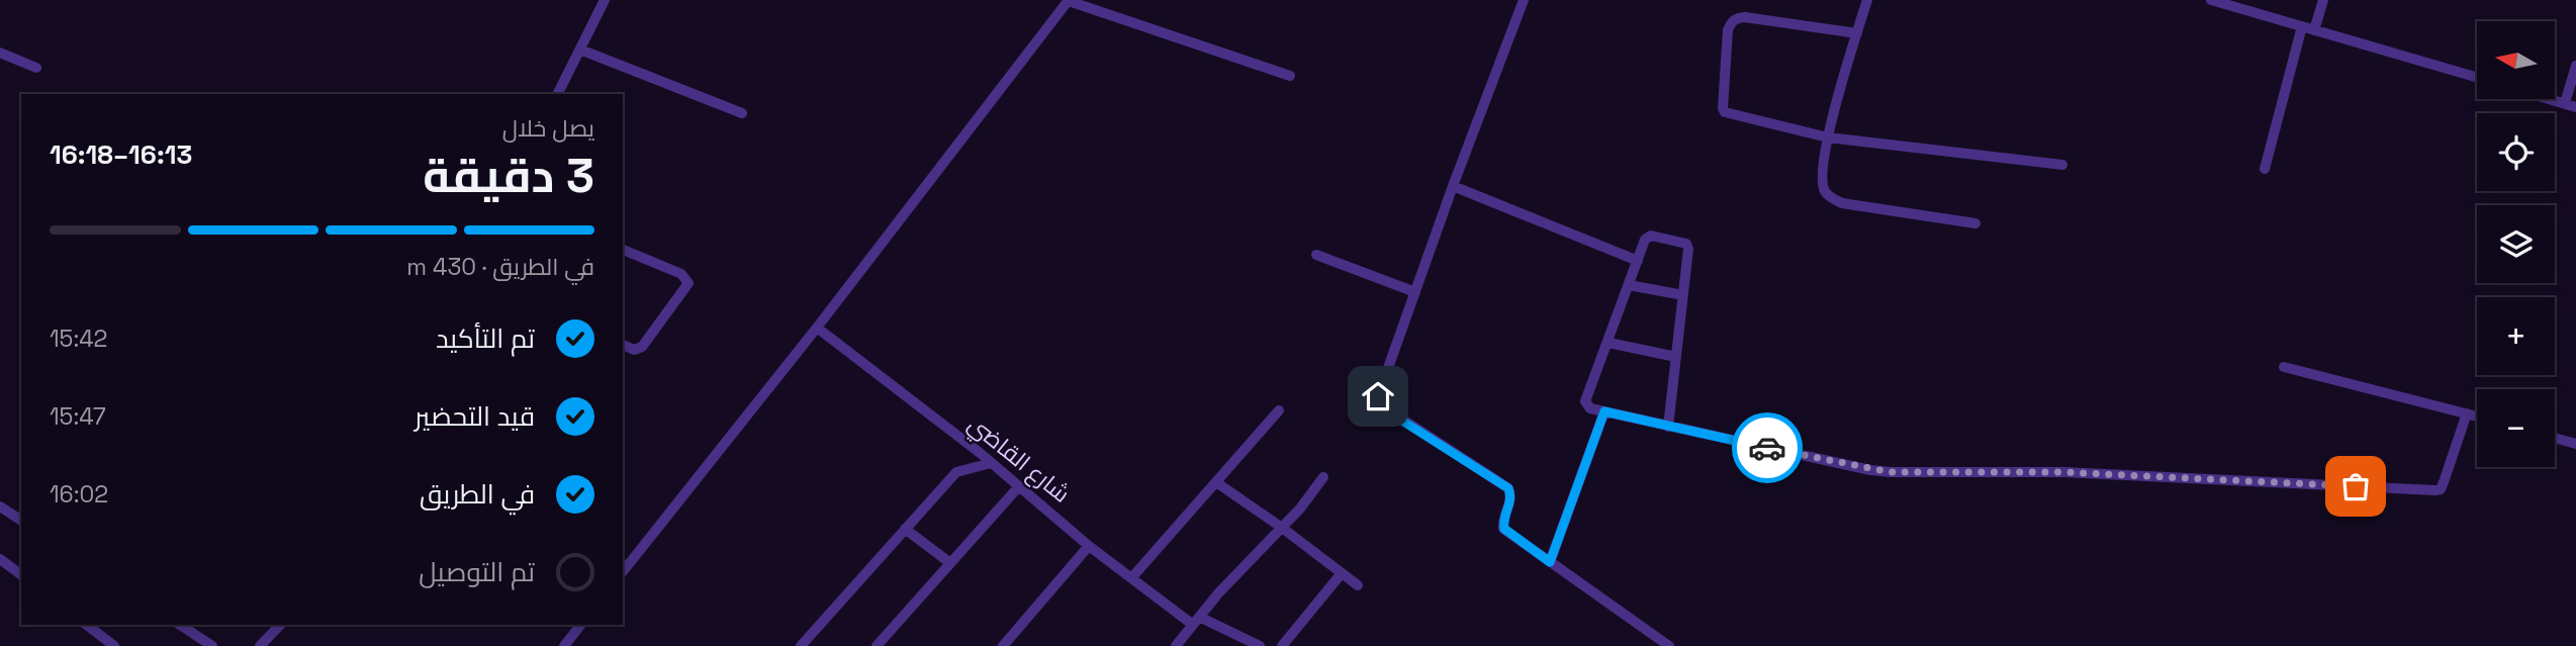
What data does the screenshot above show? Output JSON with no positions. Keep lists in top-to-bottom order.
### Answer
{
  "streets": {
    "street": ["شارع القاضي"]
  },
  "north": "left",
  "page": {
    "map_buttons": ["+", "−"],
    "heading": ["3 دقيقة", "يصل خلال", "16:13–16:18"],
    "bar": "في الطريق · 430 m",
    "list": [
      ["تم التأكيد", "15:42"],
      ["قيد التحضير", "15:47"],
      ["في الطريق", "16:02"],
      "تم التوصيل"
    ]
  }
}
